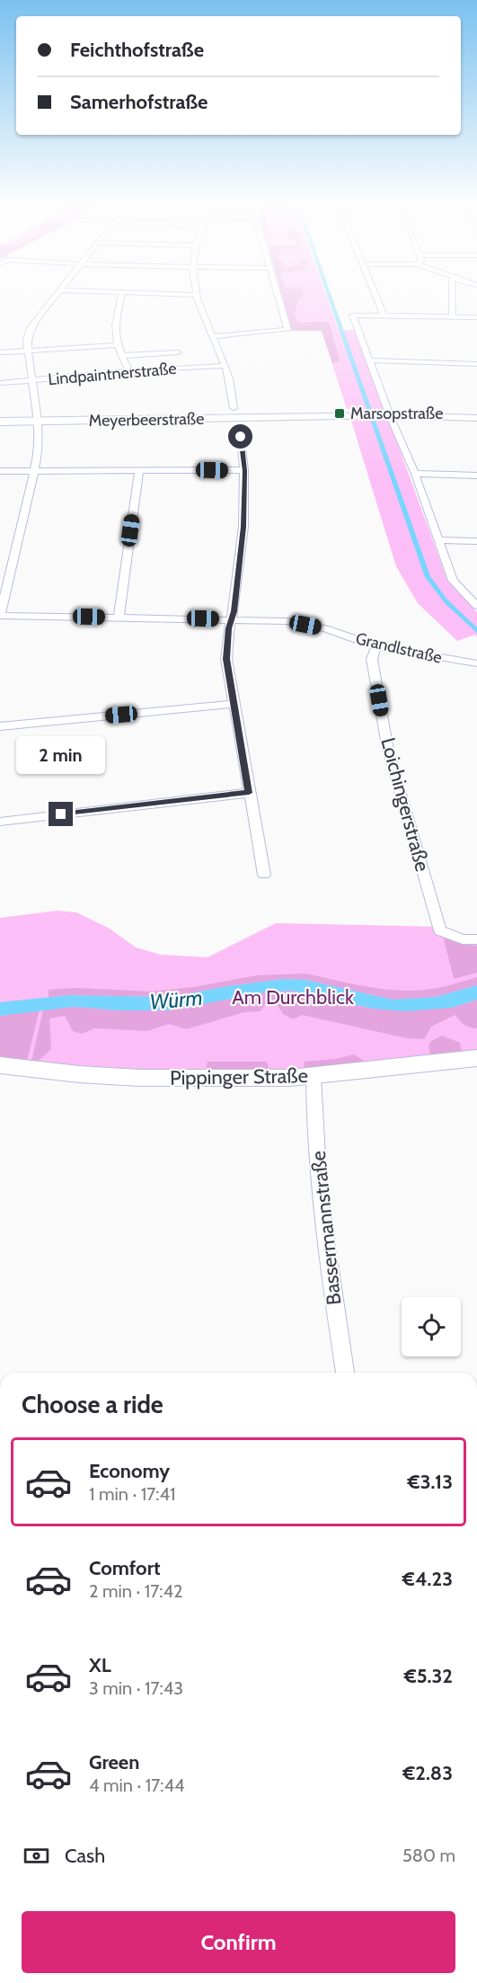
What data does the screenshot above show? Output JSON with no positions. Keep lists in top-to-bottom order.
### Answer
{
  "streets": {
    "street": [
      "Lindpaintnerstraße",
      "Meyerbeerstraße",
      "Grandlstraße",
      "Loichingerstraße",
      "Pippinger Straße",
      "Bassermannstraße"
    ]
  },
  "crossings": [
    ["Grandlstraße", "Loichingerstraße"],
    ["Pippinger Straße", "Bassermannstraße"]
  ],
  "water": ["Würm"],
  "parks": ["Am Durchblick"],
  "places": {
    "transit": ["Marsopstraße"]
  },
  "page": {
    "banner": ["Feichthofstraße", "Samerhofstraße"],
    "bubble": "2 min",
    "heading": "Choose a ride",
    "list": [
      {
        "name": "Economy",
        "note": "1 min · 17:41",
        "value": "€3.13"
      },
      {
        "name": "Comfort",
        "note": "2 min · 17:42",
        "value": "€4.23"
      },
      {
        "name": "XL",
        "note": "3 min · 17:43",
        "value": "€5.32"
      },
      {
        "name": "Green",
        "note": "4 min · 17:44",
        "value": "€2.83"
      }
    ],
    "pay": ["Cash", "580 m"],
    "buttons": "Confirm"
  }
}
